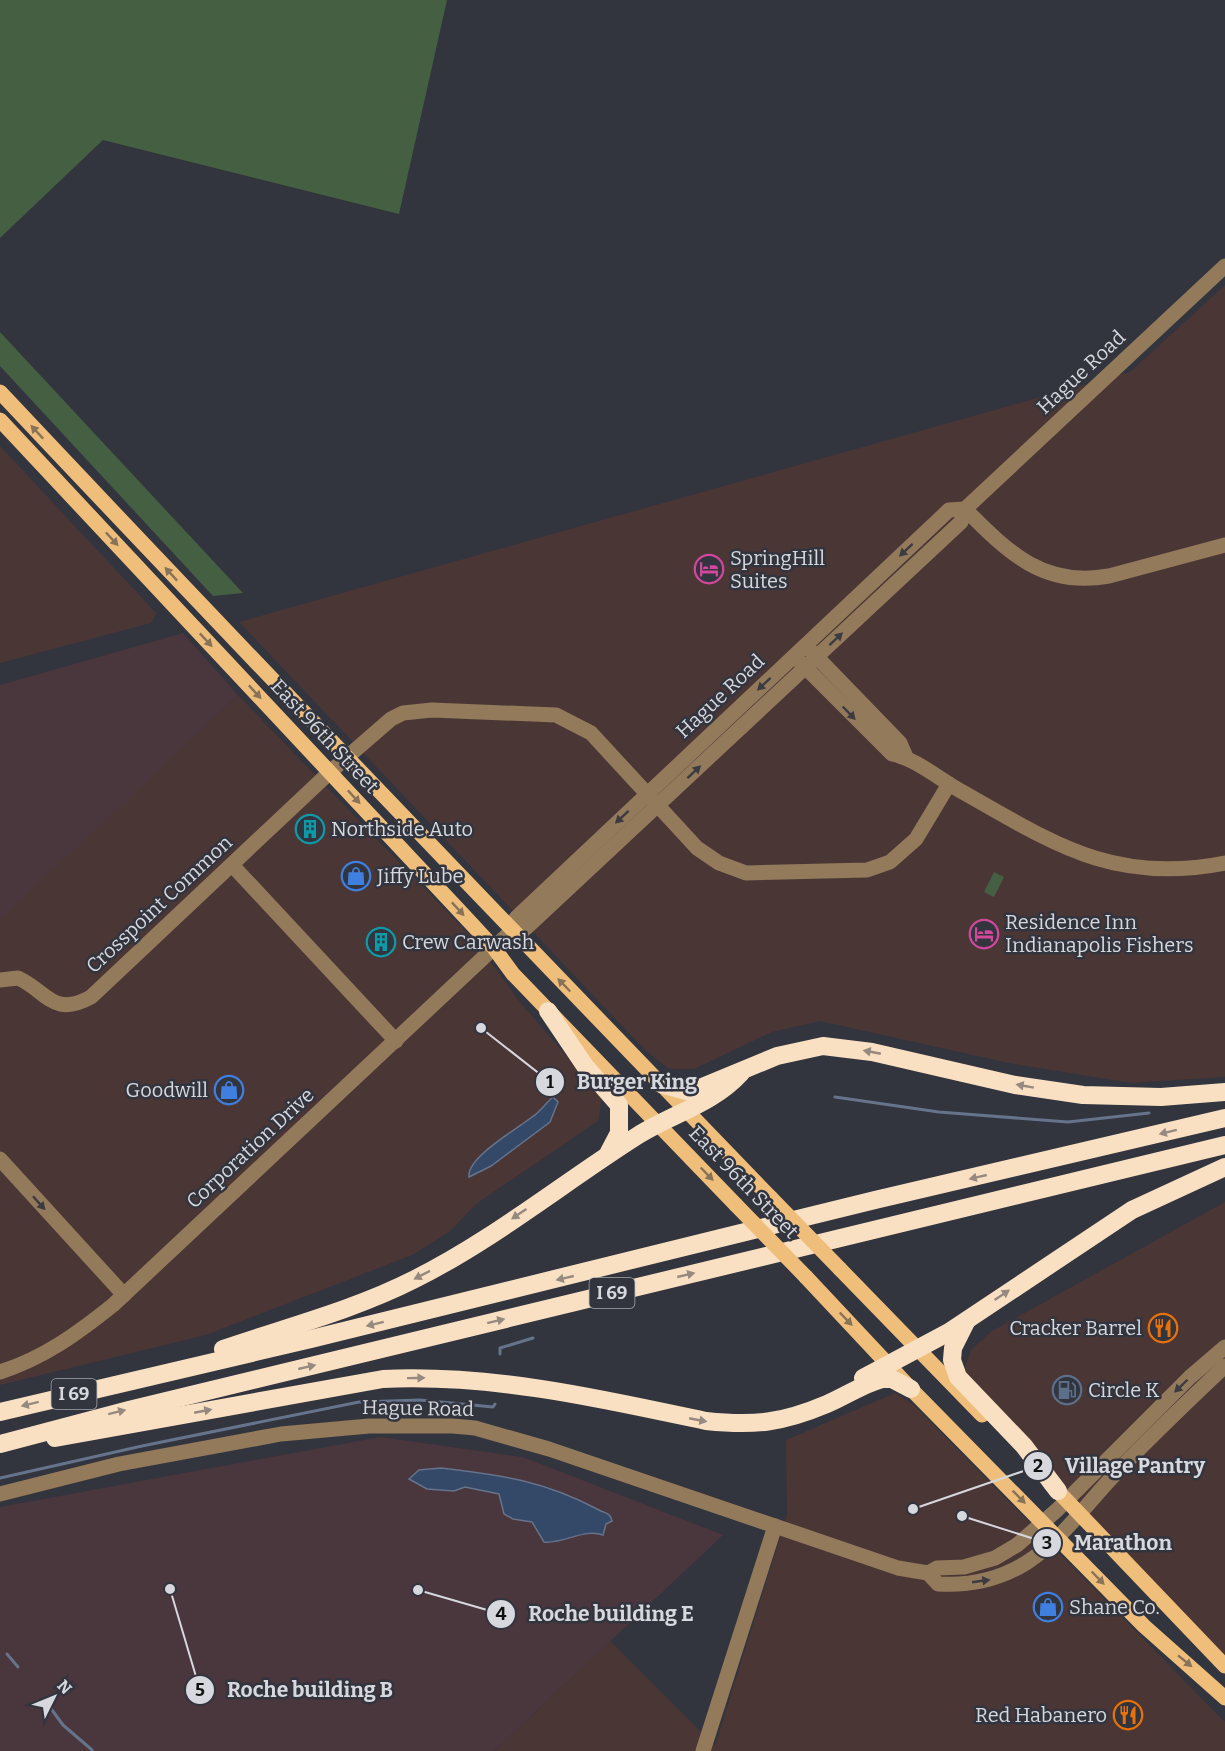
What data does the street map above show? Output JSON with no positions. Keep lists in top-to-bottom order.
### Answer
{
  "streets": {
    "highway": ["I 69"],
    "main road": ["East 96th Street"],
    "street": ["Hague Road", "Crosspoint Common", "Corporation Drive"]
  },
  "crossings": [
    ["Hague Road", "East 96th Street"],
    ["Hague Road", "Crosspoint Common"],
    ["Hague Road", "Corporation Drive"],
    ["East 96th Street", "Crosspoint Common"],
    ["East 96th Street", "Corporation Drive"]
  ],
  "places": {
    "hotel": ["SpringHill Suites", "Residence Inn Indianapolis Fishers"],
    "building": ["Northside Auto", "Crew Carwash"],
    "shop": ["Jiffy Lube", "Goodwill", "Shane Co."],
    "other": [
      "Burger King",
      "Village Pantry",
      "Marathon",
      "Roche building B",
      "Roche building E"
    ],
    "restaurant": ["Cracker Barrel", "Red Habanero"],
    "fuel station": ["Circle K"]
  },
  "north": "top right"
}
